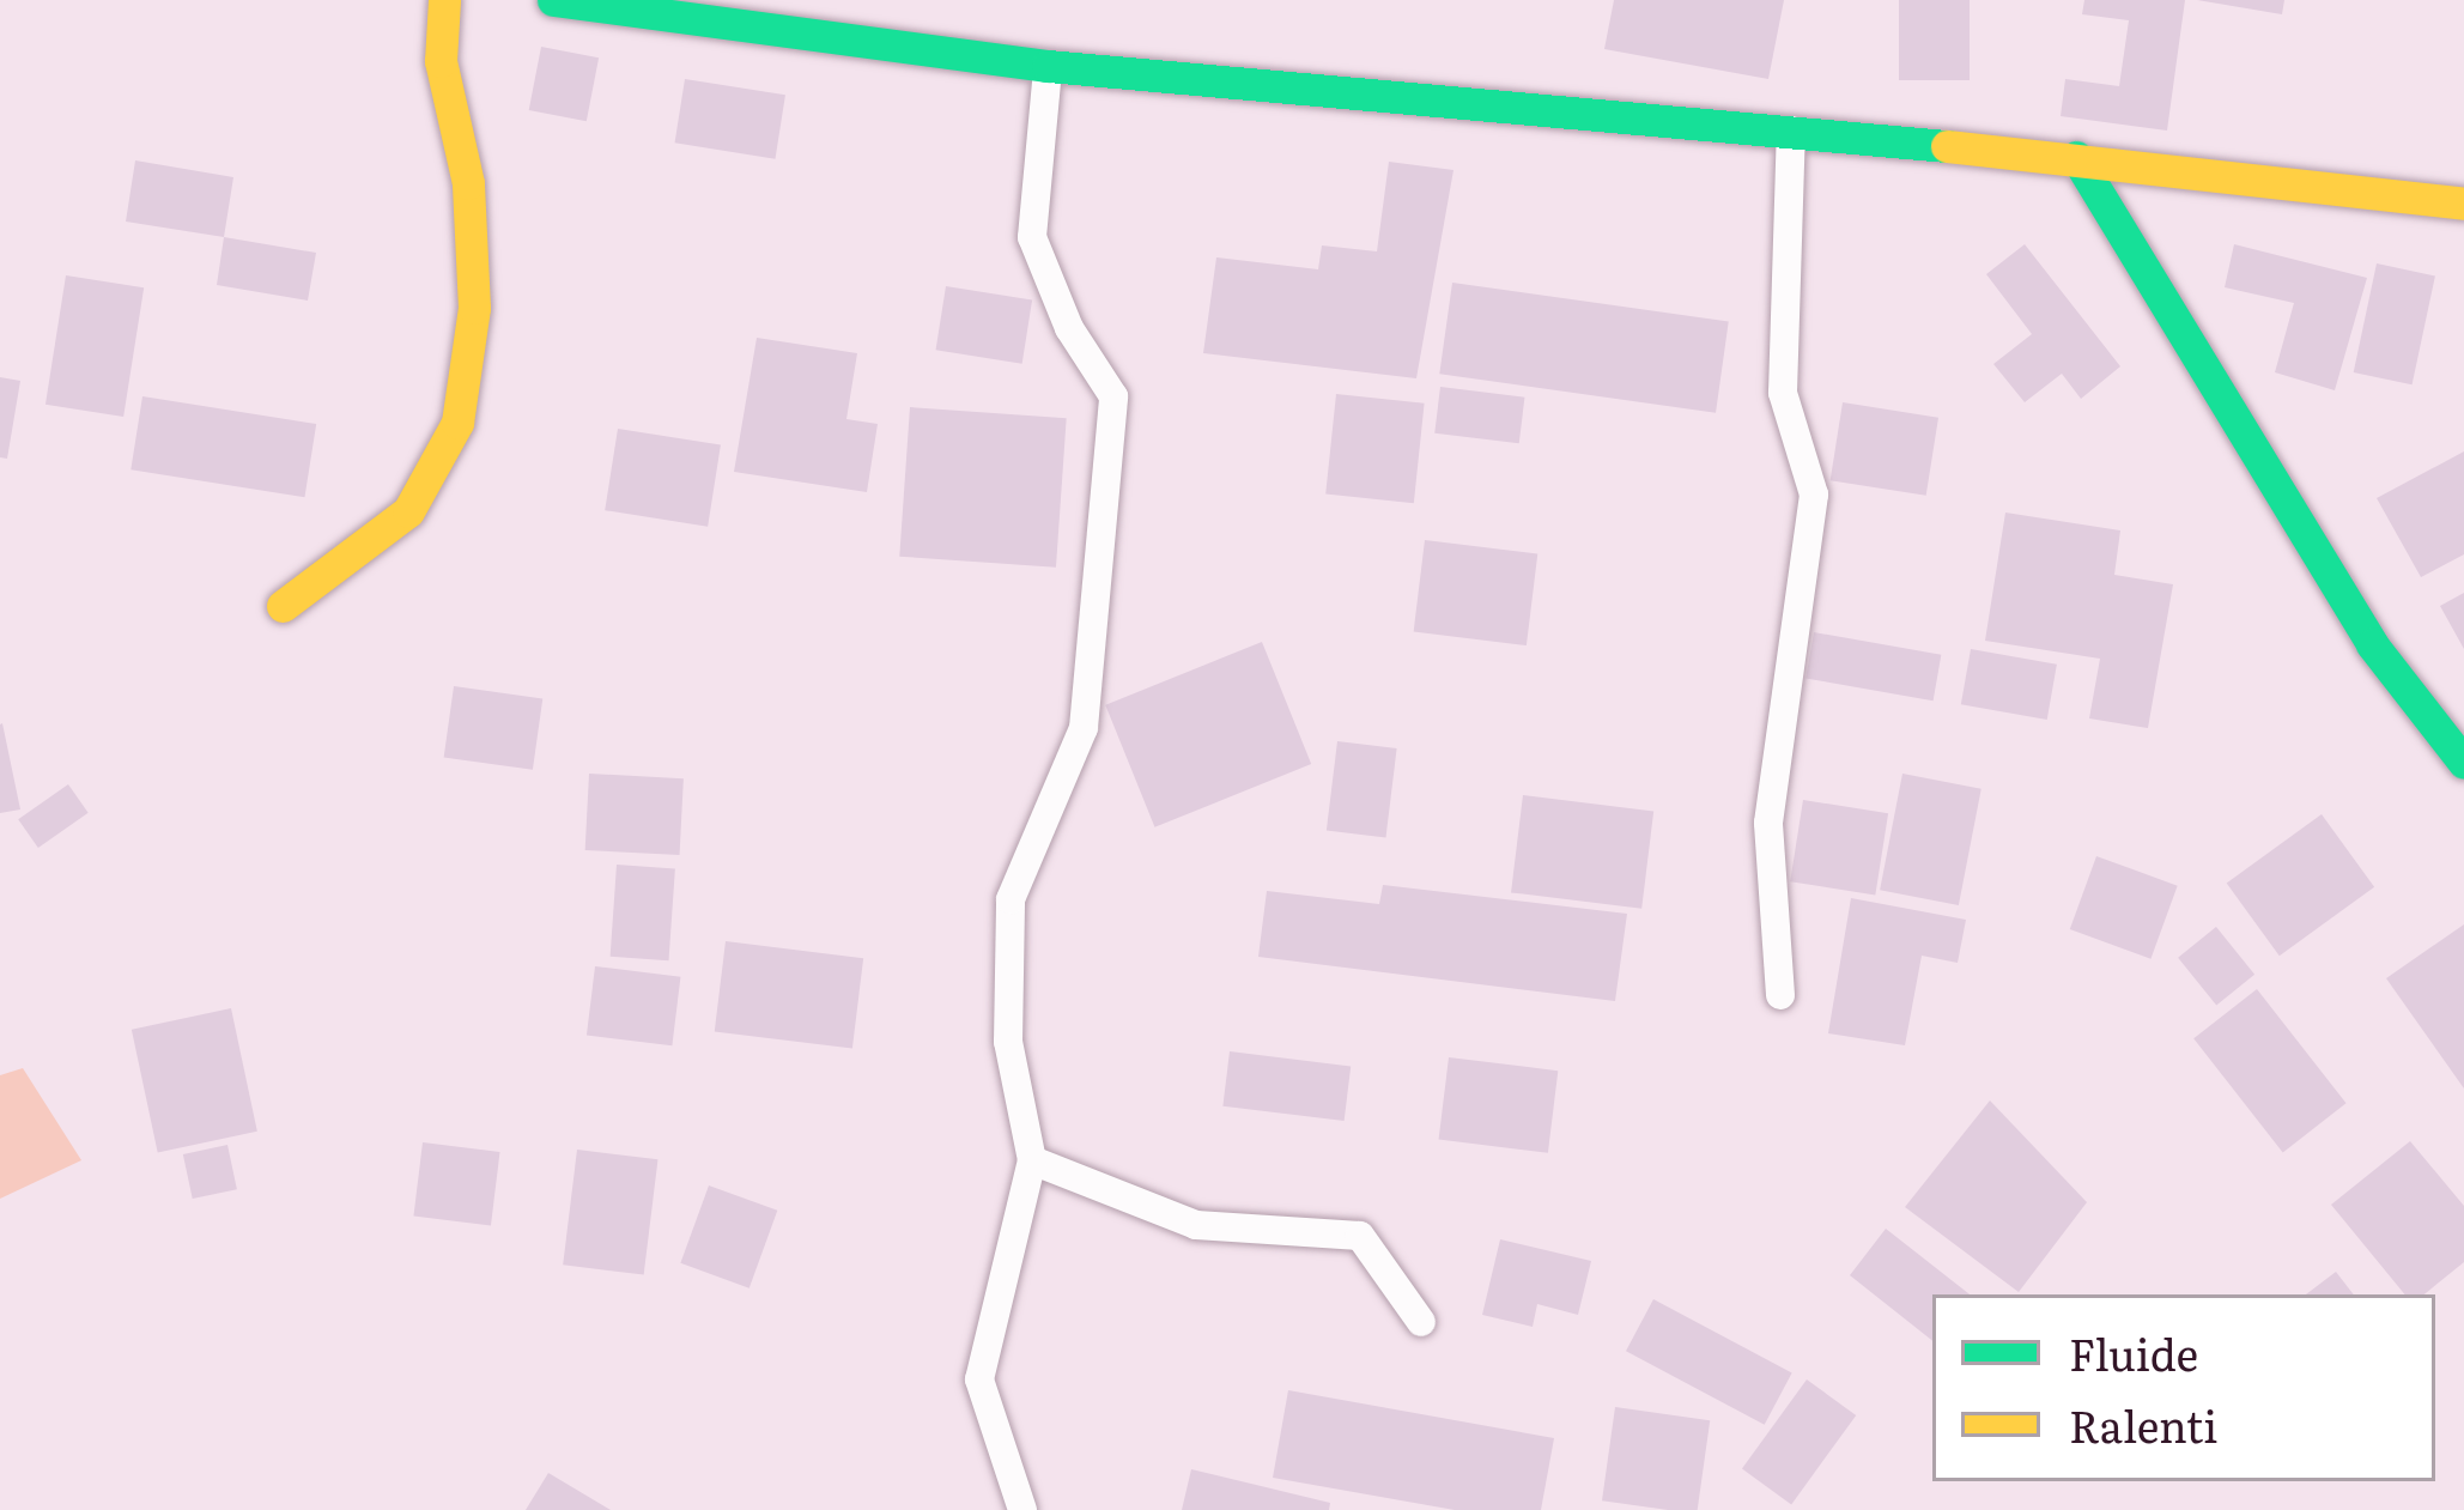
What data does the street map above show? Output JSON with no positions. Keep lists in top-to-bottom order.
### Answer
{
  "legend": ["Fluide", "Ralenti"]
}
